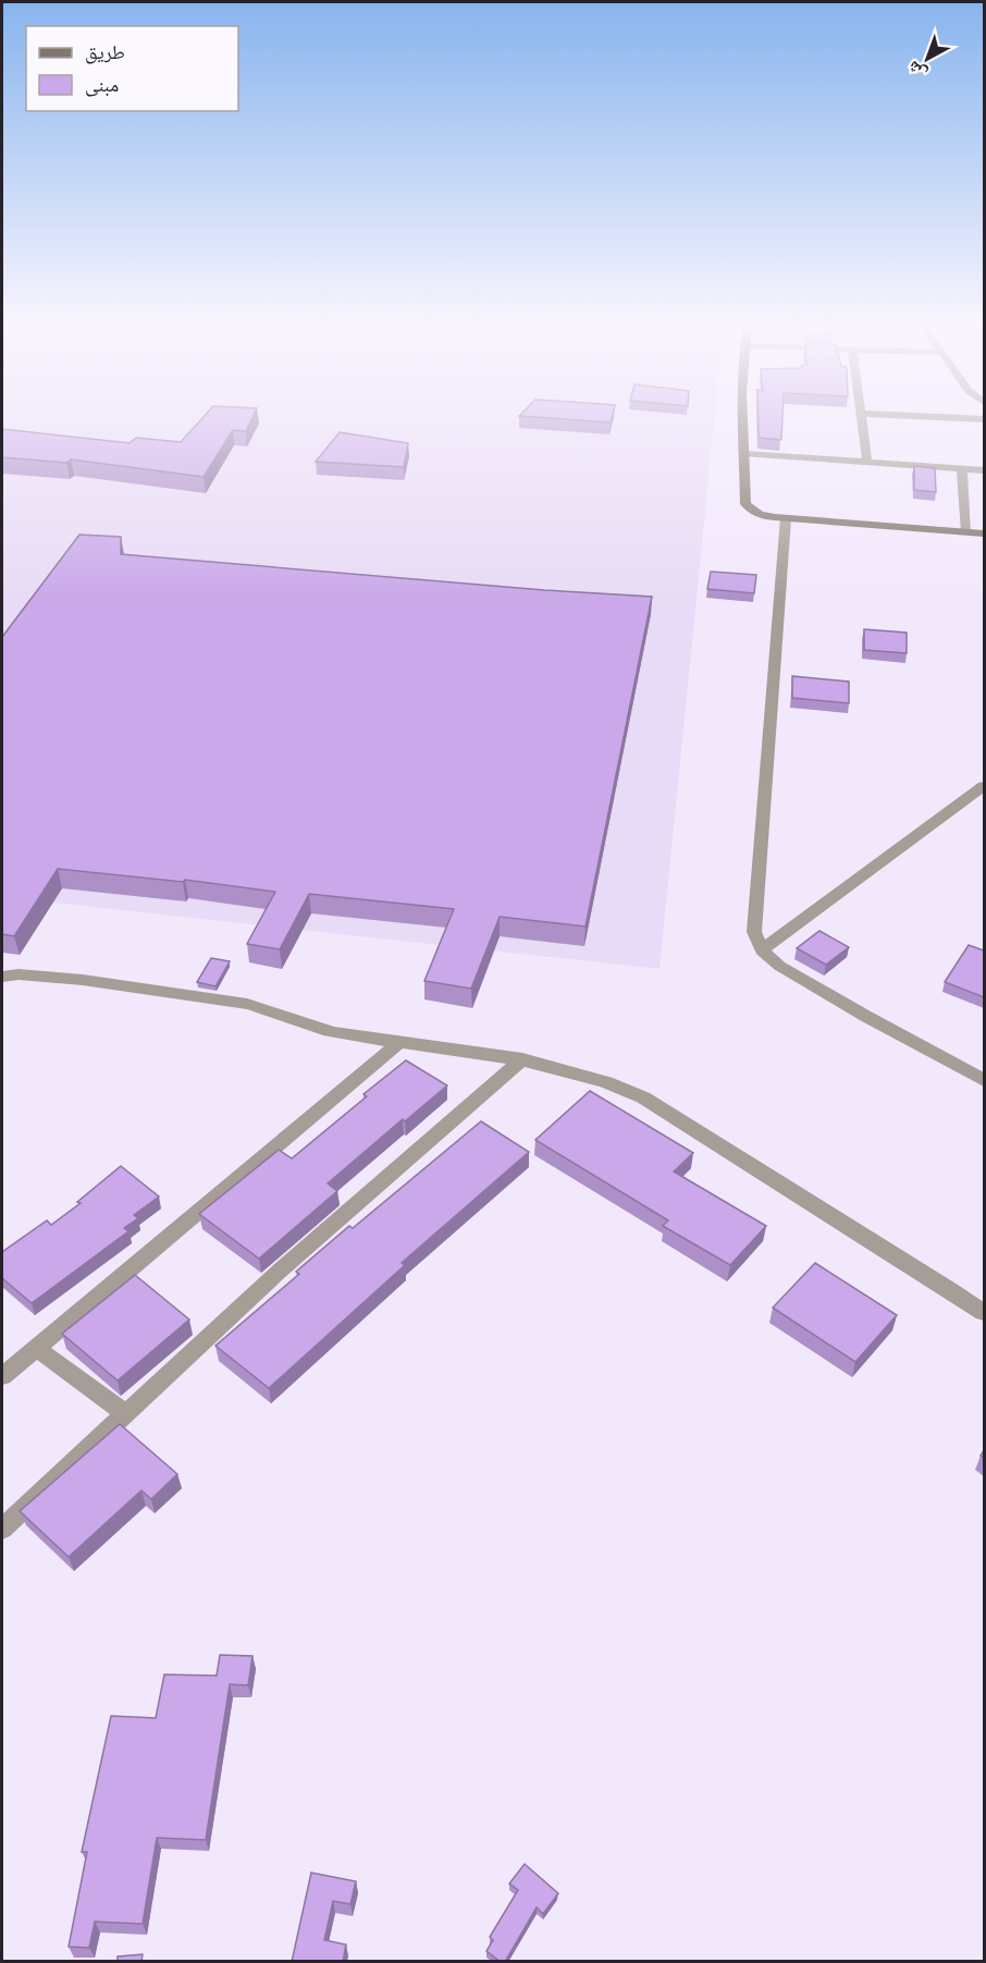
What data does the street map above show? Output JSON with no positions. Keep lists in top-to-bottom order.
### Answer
{
  "legend": ["طريق", "مبنى"],
  "north": "bottom left"
}
